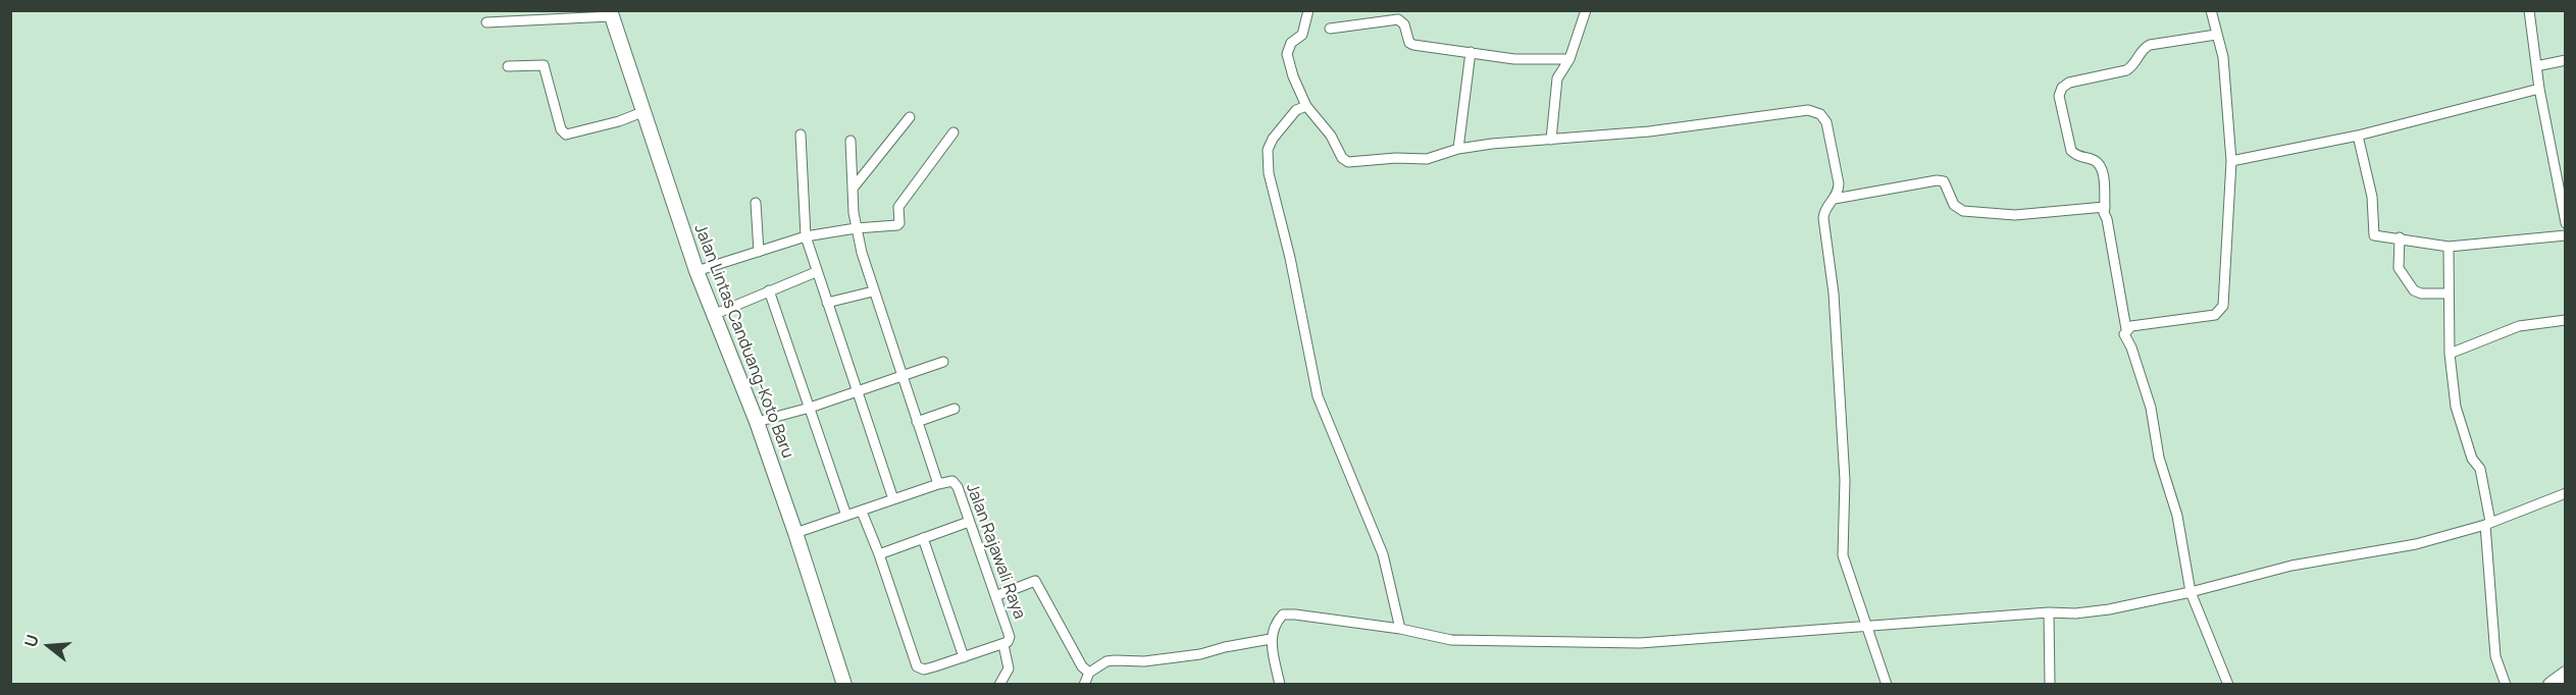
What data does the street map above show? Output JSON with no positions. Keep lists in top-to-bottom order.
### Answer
{
  "streets": {
    "main road": ["Jalan Lintas Canduang-Koto Baru"],
    "street": ["Jalan Rajawali Raya"]
  },
  "north": "left"
}
